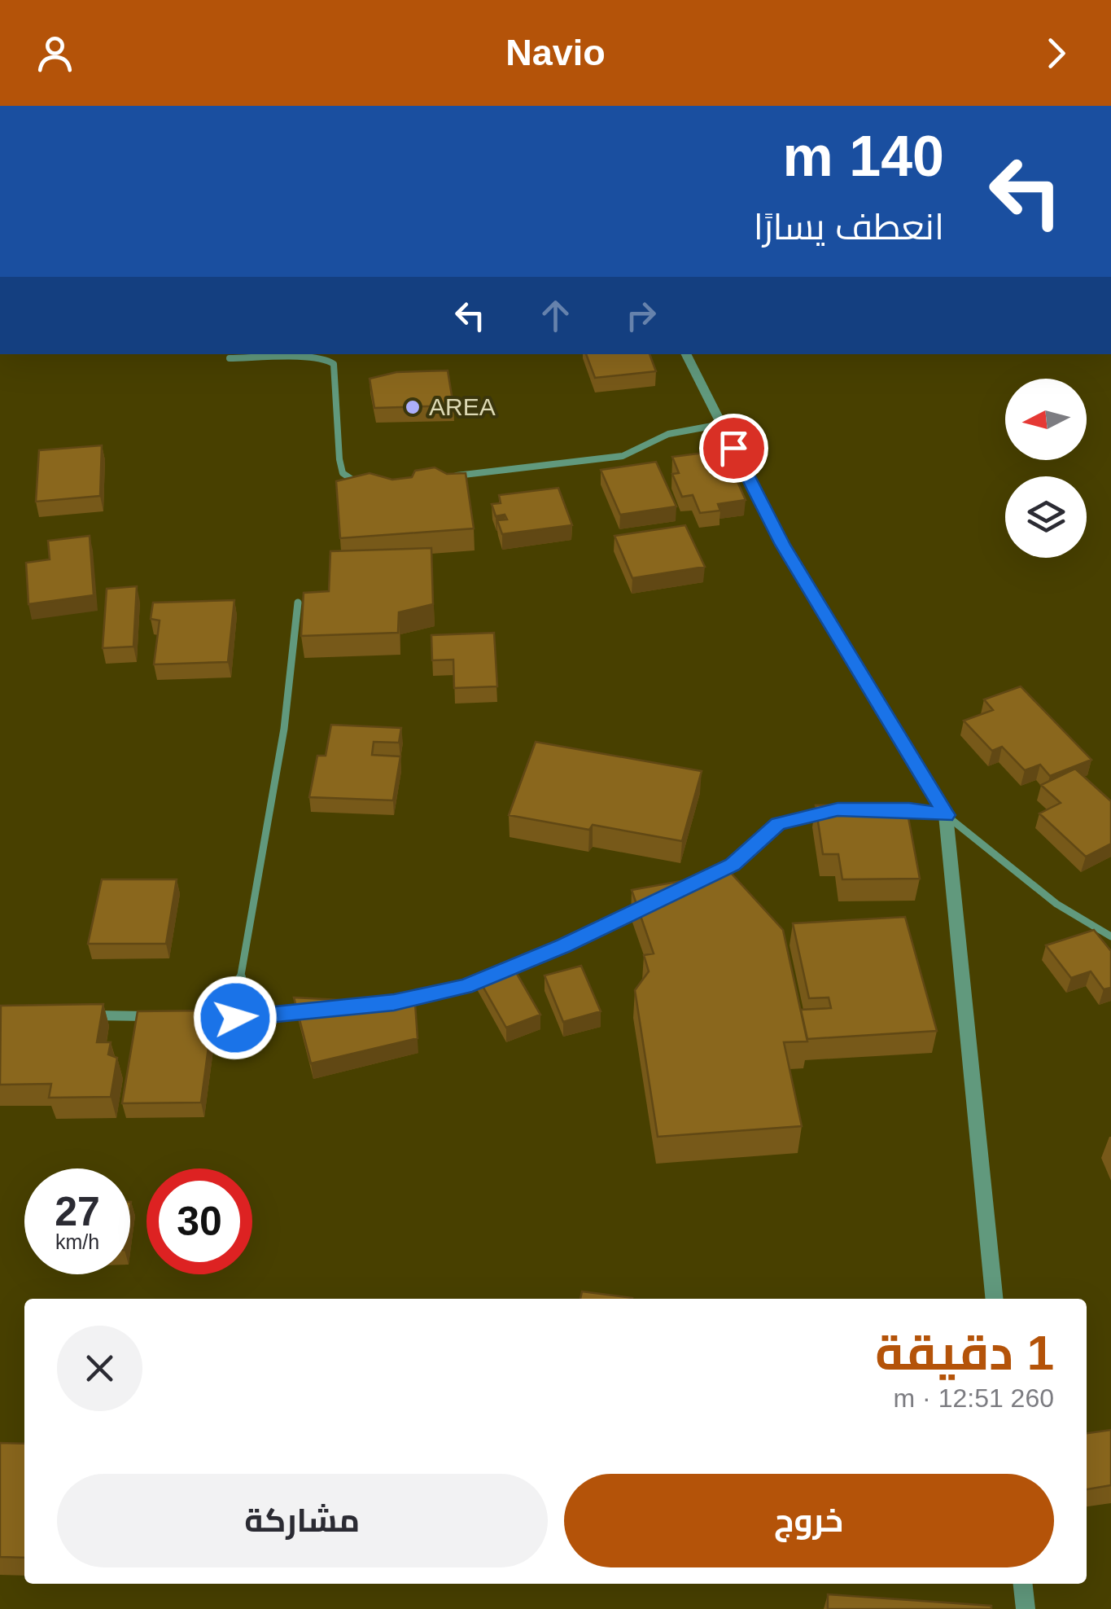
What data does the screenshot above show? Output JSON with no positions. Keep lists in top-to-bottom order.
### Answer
{
  "places": ["AREA"],
  "north": "left",
  "page": {
    "header": "Navio",
    "turn": ["140 m", "انعطف يسارًا"],
    "speed": "27 km/h",
    "limit": "30",
    "heading": ["1 دقيقة", "260 m · 12:51"],
    "buttons": ["خروج", "مشاركة"]
  }
}
